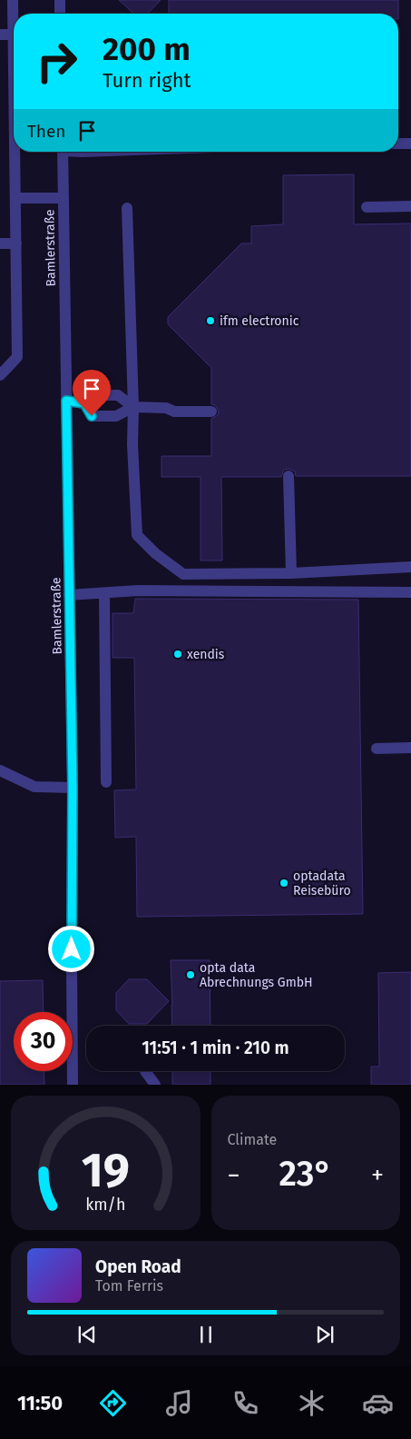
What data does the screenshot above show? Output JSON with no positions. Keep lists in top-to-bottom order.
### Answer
{
  "streets": {
    "street": ["Bamlerstraße"]
  },
  "places": [
    "ifm electronic",
    "xendis",
    "optadata Reisebüro",
    "opta data Abrechnungs GmbH"
  ],
  "page": {
    "turn": ["200 m", "Turn right"],
    "then": "Then",
    "limit": "30",
    "trip": "11:51 · 1 min · 210 m",
    "tile": "Climate",
    "heat": ["−", "23°", "+"],
    "song": ["Open Road", "Tom Ferris"],
    "tabs": "11:50",
    "gauge": ["19", "km/h"]
  }
}
